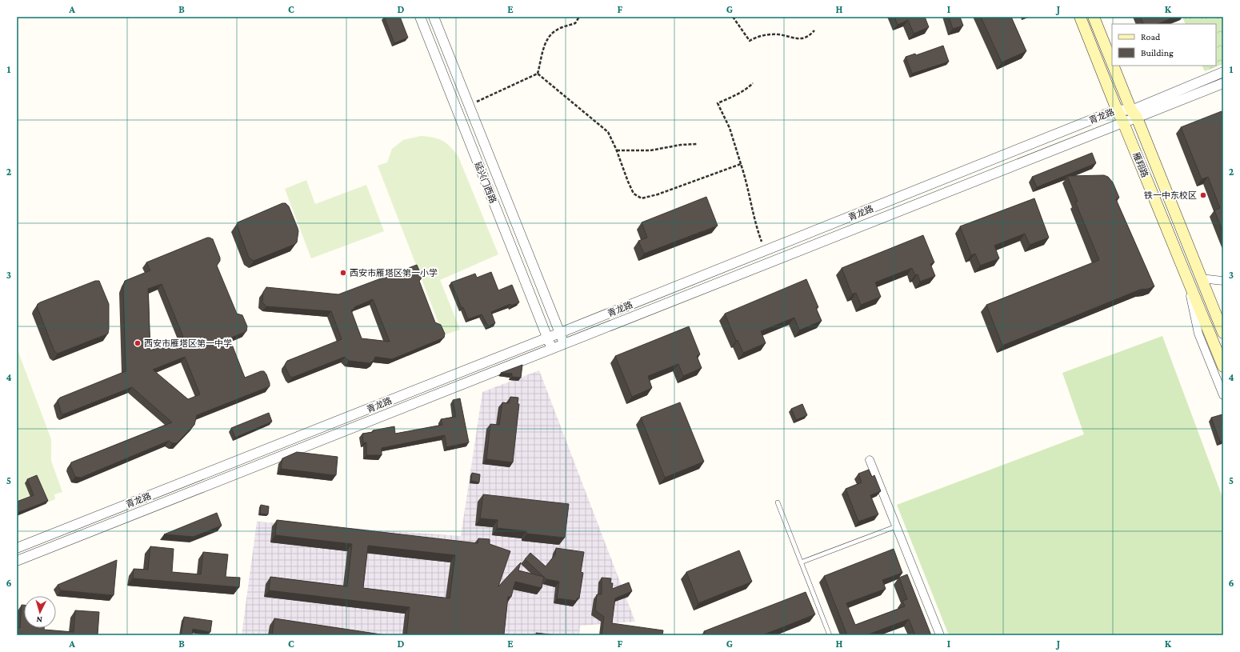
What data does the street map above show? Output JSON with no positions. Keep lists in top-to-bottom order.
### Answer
{
  "streets": {
    "main road": ["雁翔路"],
    "street": ["青龙路", "延兴门西路"]
  },
  "crossings": [
    ["青龙路", "雁翔路"],
    ["青龙路", "延兴门西路"]
  ],
  "places": ["铁一中东校区", "西安市雁塔区第一小学", "西安市雁塔区第一中学"],
  "legend": ["Road", "Building"],
  "north": "bottom",
  "grid": {
    "columns": [
      "A",
      "B",
      "C",
      "D",
      "E",
      "F",
      "G",
      "H",
      "I",
      "J",
      "K"
    ],
    "rows": [
      "1",
      "2",
      "3",
      "4",
      "5",
      "6"
    ]
  }
}
